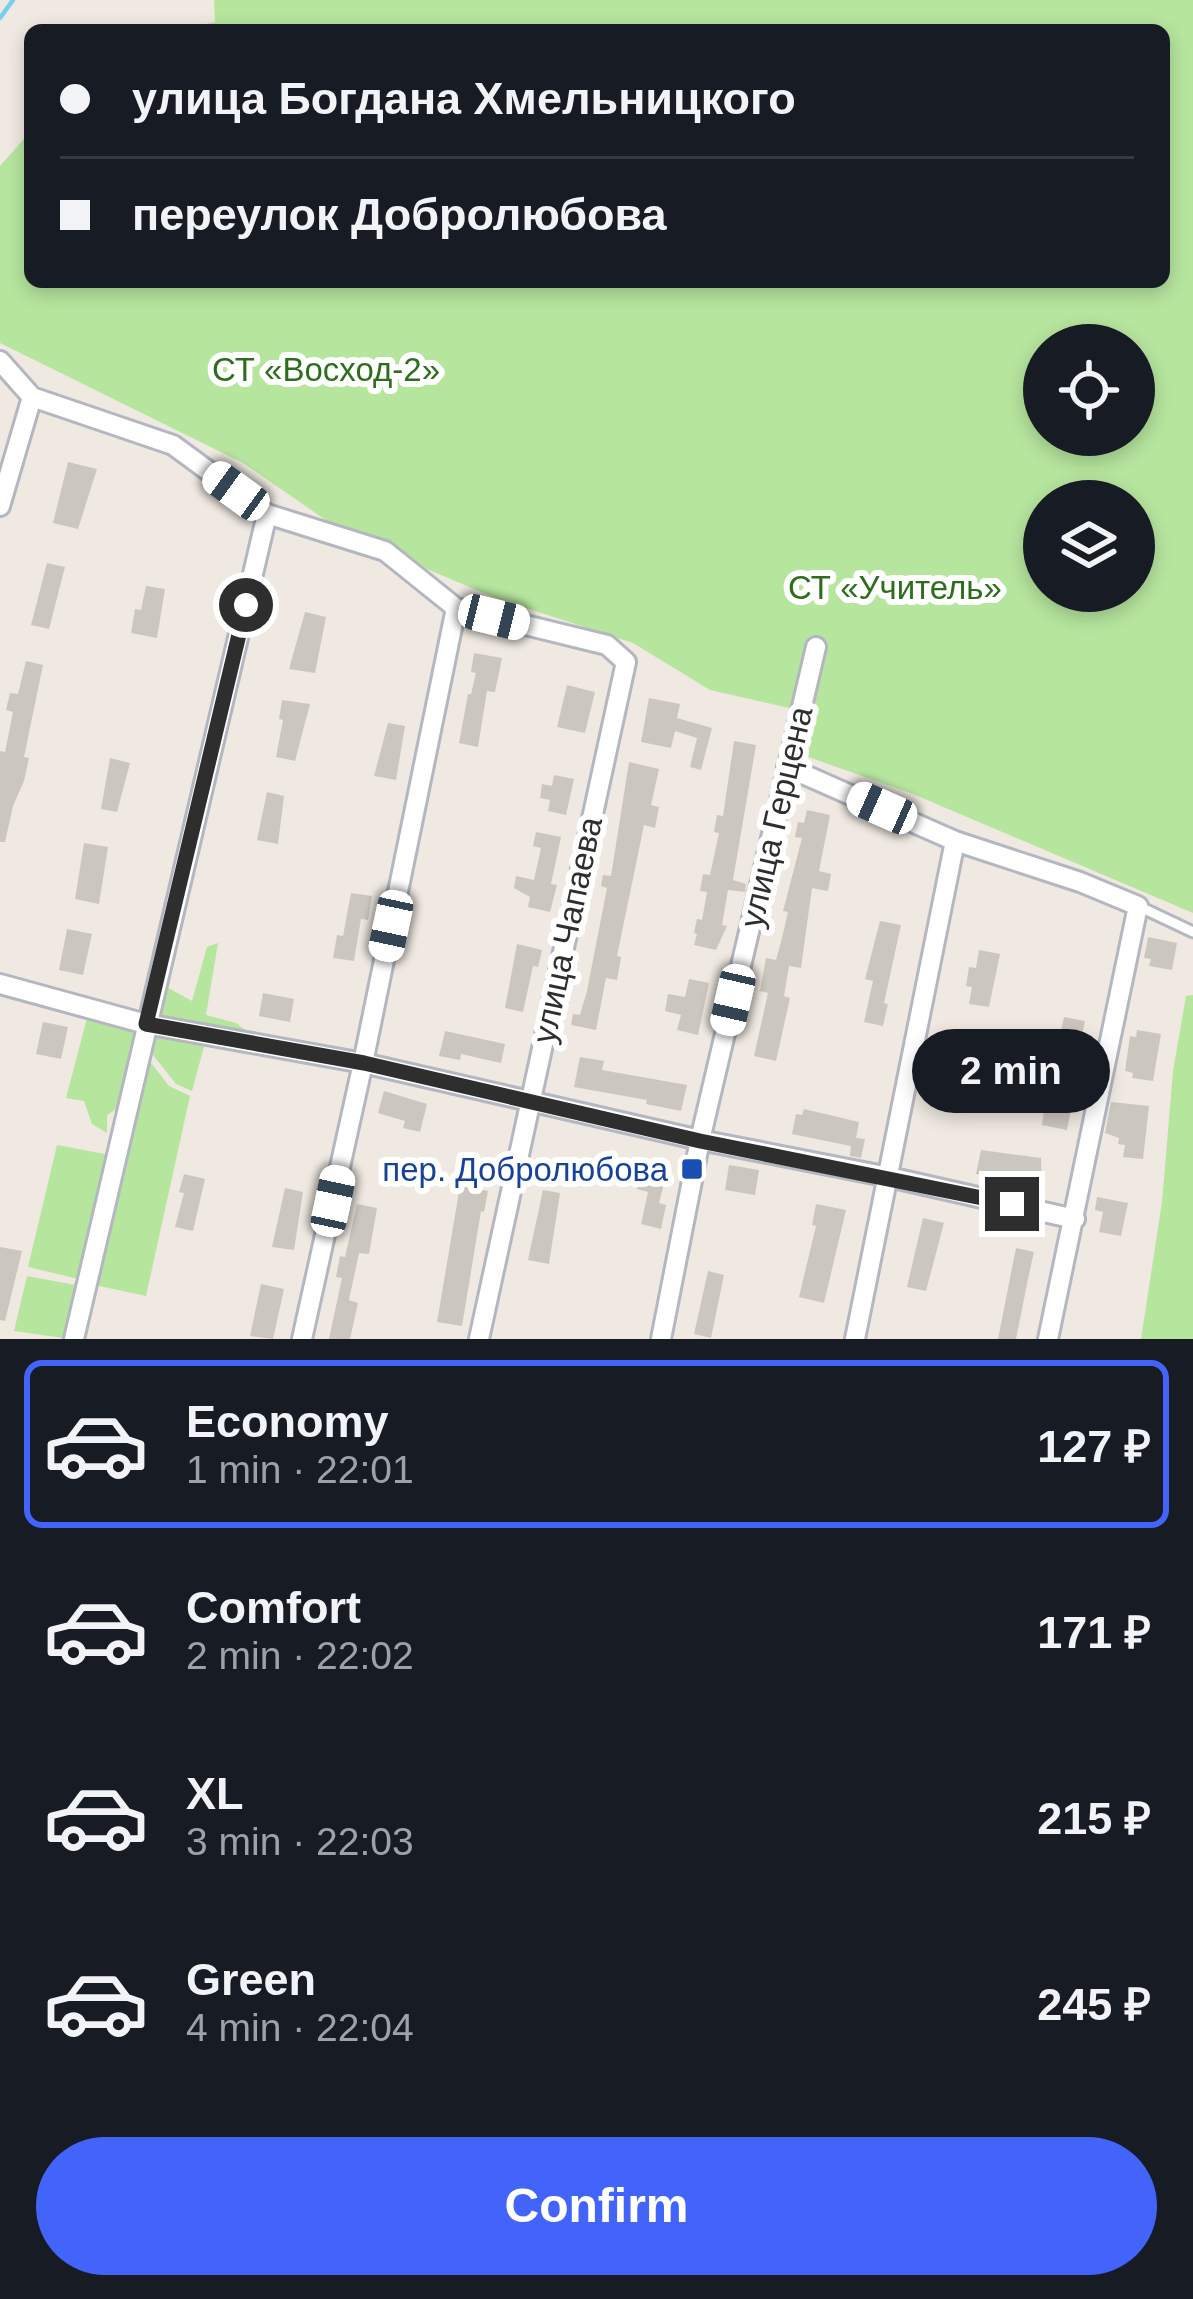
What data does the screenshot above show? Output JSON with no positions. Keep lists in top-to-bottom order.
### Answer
{
  "streets": {
    "street": ["улица Герцена", "улица Чапаева"]
  },
  "parks": ["СТ «Восход-2»", "СТ «Учитель»"],
  "places": {
    "transit": ["пер. Добролюбова"]
  },
  "page": {
    "banner": ["улица Богдана Хмельницкого", "переулок Добролюбова"],
    "bubble": "2 min",
    "list": [
      {
        "name": "Economy",
        "note": "1 min · 22:01",
        "value": "127 ₽"
      },
      {
        "name": "Comfort",
        "note": "2 min · 22:02",
        "value": "171 ₽"
      },
      {
        "name": "XL",
        "note": "3 min · 22:03",
        "value": "215 ₽"
      },
      {
        "name": "Green",
        "note": "4 min · 22:04",
        "value": "245 ₽"
      }
    ],
    "buttons": "Confirm"
  }
}
